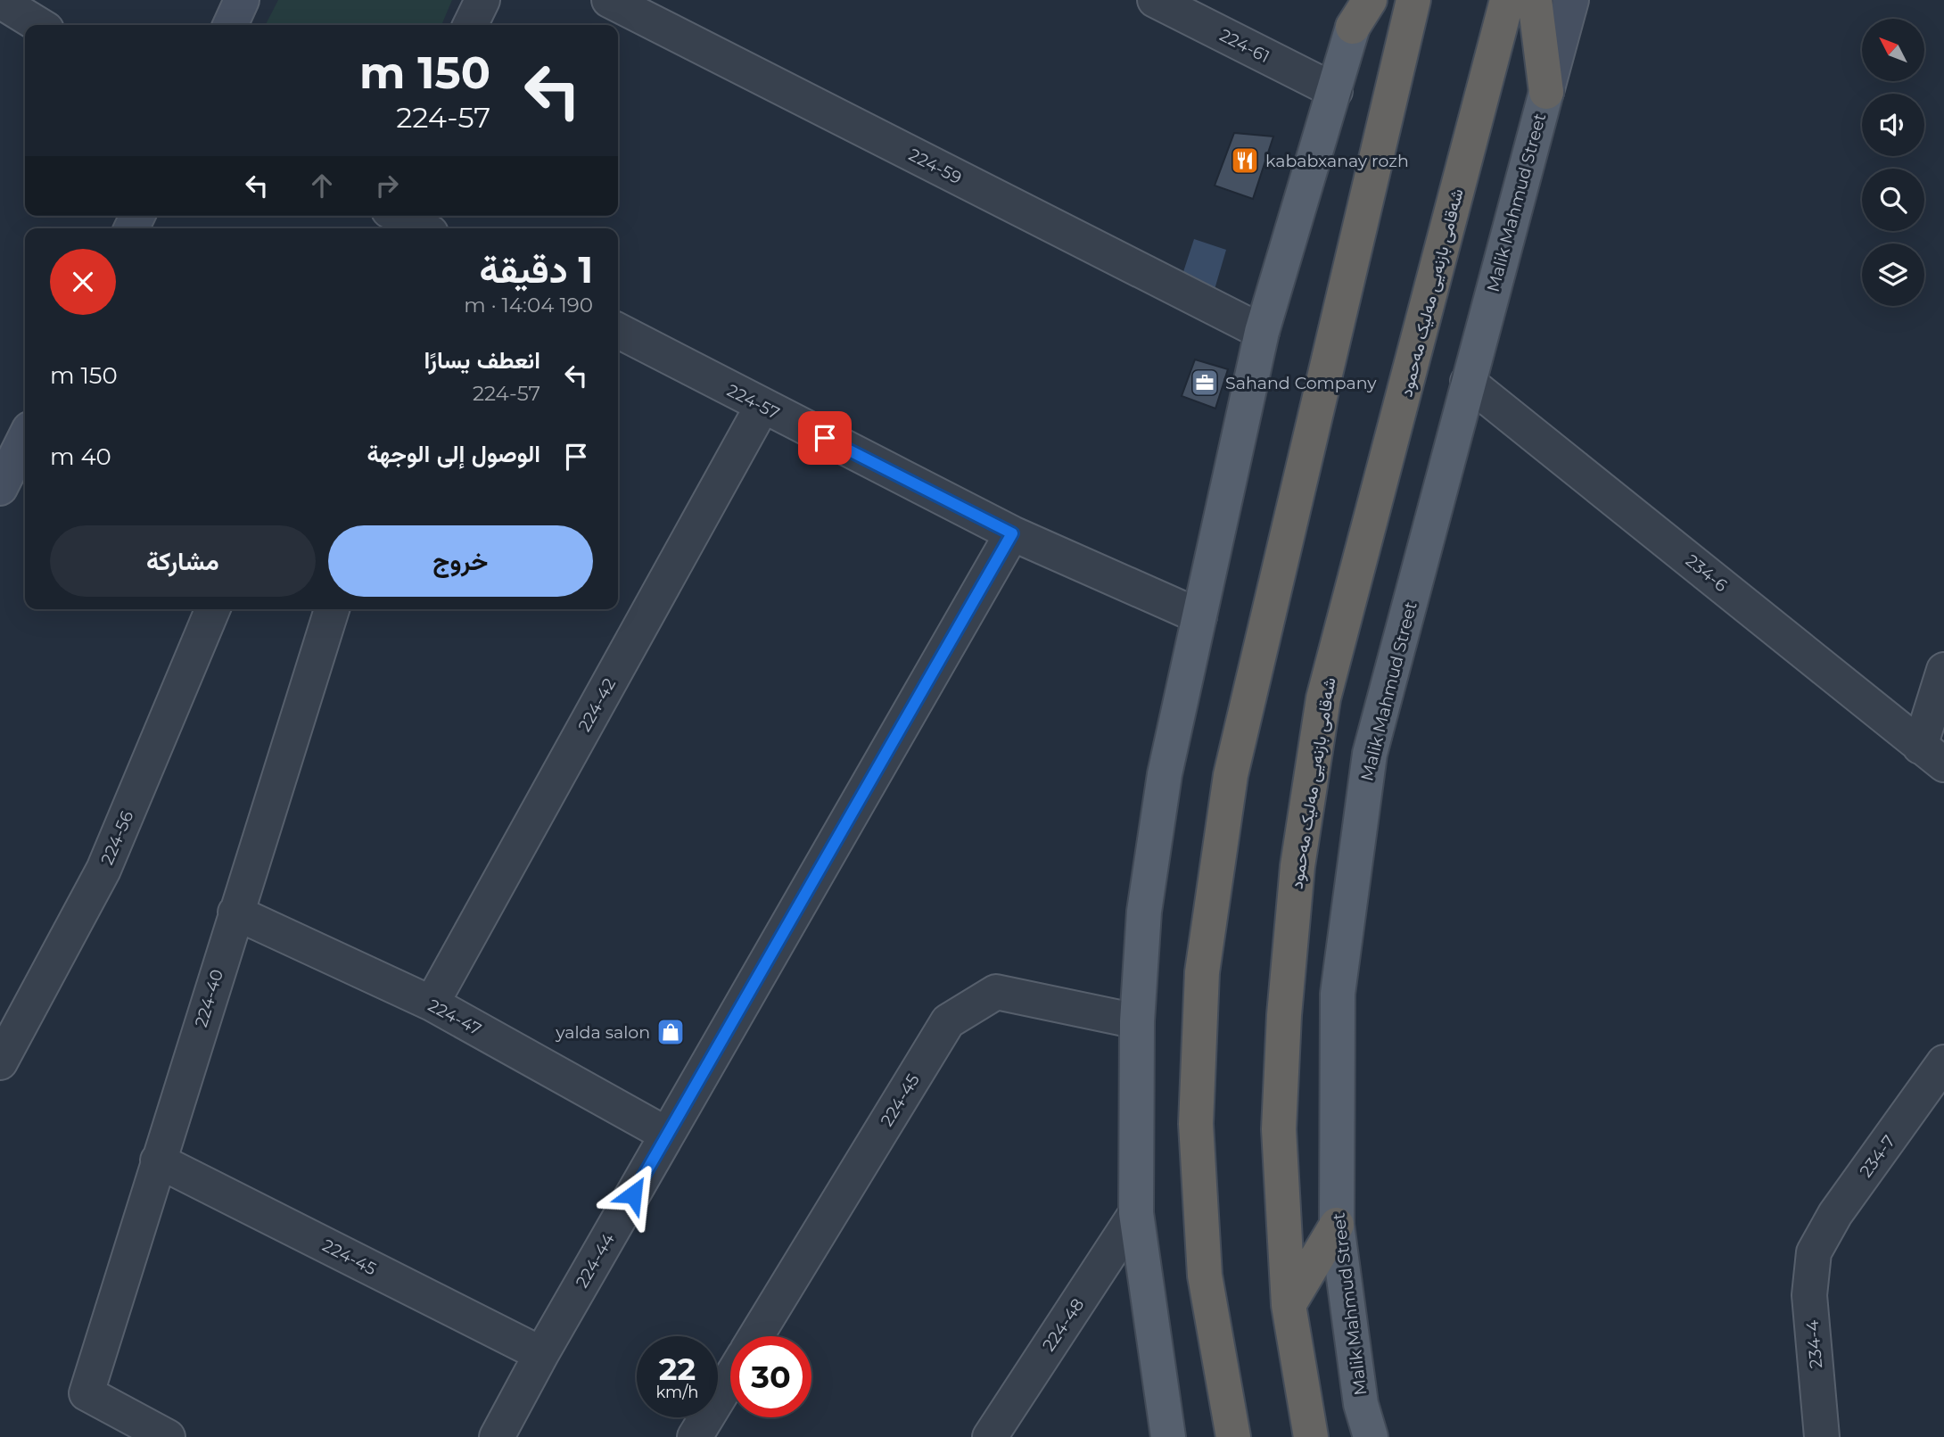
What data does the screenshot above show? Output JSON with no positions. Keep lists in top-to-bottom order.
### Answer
{
  "streets": {
    "highway": ["شەقامی بازنەیی مەلیک مەحمود"],
    "main road": ["Malik Mahmud Street"],
    "street": [
      "224-61",
      "224-59",
      "224-57",
      "234-6",
      "224-42",
      "224-56",
      "224-40",
      "224-47",
      "224-45",
      "234-7",
      "224-44",
      "224-48",
      "234-4"
    ]
  },
  "crossings": [
    ["Malik Mahmud Street", "234-6"],
    ["224-57", "224-42"],
    ["224-57", "224-44"],
    ["224-42", "224-47"],
    ["224-40", "224-47"],
    ["224-40", "224-45"],
    ["224-47", "224-44"],
    ["224-45", "224-44"],
    ["234-7", "234-4"]
  ],
  "places": {
    "restaurant": ["kababxanay rozh"],
    "office": ["Sahand Company"],
    "shop": ["yalda salon"]
  },
  "north": "top left",
  "page": {
    "turn": ["150 m", "224-57"],
    "heading": ["1 دقيقة", "190 m · 14:04"],
    "list": [
      {
        "name": "انعطف يسارًا",
        "note": "224-57",
        "value": "150 m"
      },
      {
        "name": "الوصول إلى الوجهة",
        "value": "40 m"
      }
    ],
    "buttons": ["خروج", "مشاركة"],
    "speed": "22 km/h",
    "limit": "30"
  }
}
